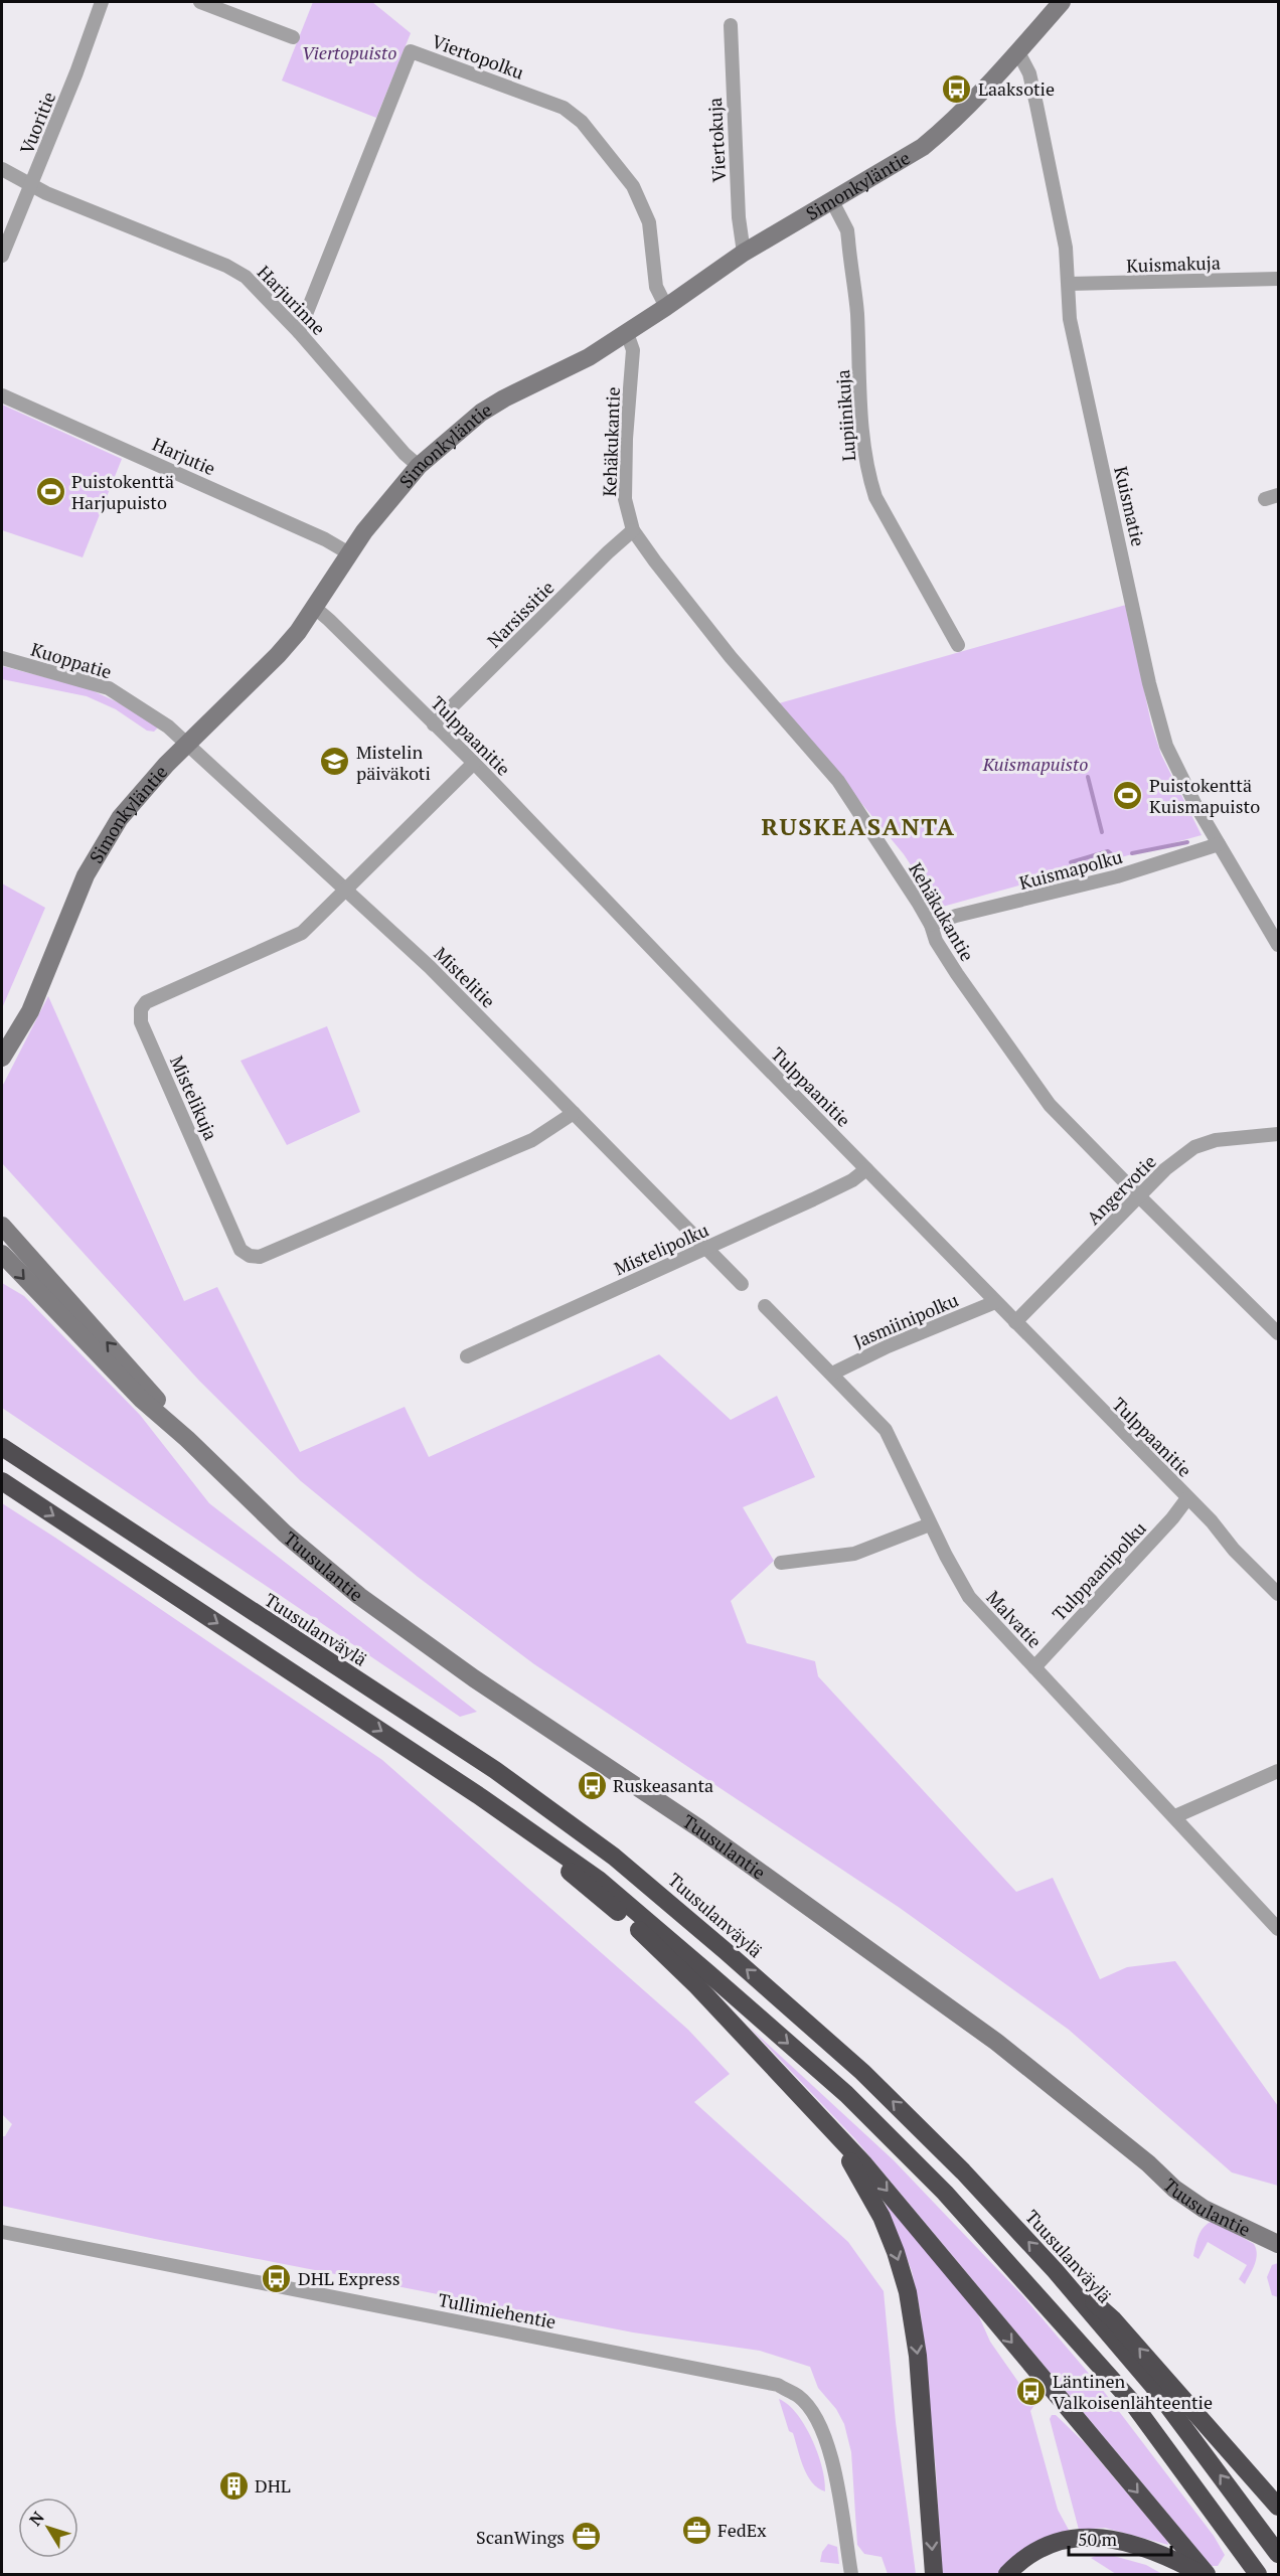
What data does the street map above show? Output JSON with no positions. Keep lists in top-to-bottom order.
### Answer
{
  "streets": {
    "highway": ["Tuusulanväylä"],
    "main road": ["Simonkyläntie", "Tuusulantie"],
    "street": [
      "Viertopolku",
      "Vuoritie",
      "Viertokuja",
      "Kuismakuja",
      "Harjurinne",
      "Lupiinikuja",
      "Kehäkukantie",
      "Harjutie",
      "Kuismatie",
      "Narsissitie",
      "Kuoppatie",
      "Tulppaanitie",
      "Kuismapolku",
      "Mistelitie",
      "Mistelikuja",
      "Angervotie",
      "Mistelipolku",
      "Jasmiinipolku",
      "Tulppaanipolku",
      "Malvatie",
      "Tullimiehentie"
    ]
  },
  "crossings": [
    ["Viertopolku", "Simonkyläntie"],
    ["Viertopolku", "Harjurinne"],
    ["Vuoritie", "Harjurinne"],
    ["Viertokuja", "Simonkyläntie"],
    ["Simonkyläntie", "Harjurinne"],
    ["Simonkyläntie", "Lupiinikuja"],
    ["Simonkyläntie", "Kehäkukantie"],
    ["Simonkyläntie", "Harjutie"],
    ["Simonkyläntie", "Kuismatie"],
    ["Simonkyläntie", "Kuoppatie"],
    ["Simonkyläntie", "Tulppaanitie"],
    ["Simonkyläntie", "Mistelitie"],
    ["Kuismakuja", "Kuismatie"],
    ["Kehäkukantie", "Narsissitie"],
    ["Kehäkukantie", "Kuismapolku"],
    ["Kehäkukantie", "Angervotie"],
    ["Kuismatie", "Kuismapolku"],
    ["Narsissitie", "Tulppaanitie"],
    ["Kuoppatie", "Mistelitie"],
    ["Tulppaanitie", "Mistelikuja"],
    ["Tulppaanitie", "Angervotie"],
    ["Tulppaanitie", "Mistelipolku"],
    ["Tulppaanitie", "Jasmiinipolku"],
    ["Tulppaanitie", "Tulppaanipolku"],
    ["Mistelitie", "Mistelikuja"],
    ["Mistelitie", "Mistelipolku"],
    ["Jasmiinipolku", "Malvatie"],
    ["Tulppaanipolku", "Malvatie"]
  ],
  "districts": ["RUSKEASANTA"],
  "parks": ["Viertopuisto", "Kuismapuisto"],
  "places": {
    "bus stop": [
      "Laaksotie",
      "Ruskeasanta",
      "DHL Express",
      "Läntinen Valkoisenlähteentie"
    ],
    "sports": ["Puistokenttä Harjupuisto", "Puistokenttä Kuismapuisto"],
    "school or university": ["Mistelin päiväkoti"],
    "building": ["DHL"],
    "office": ["FedEx", "ScanWings"]
  },
  "scale_bar": "50 m",
  "north": "top left"
}
